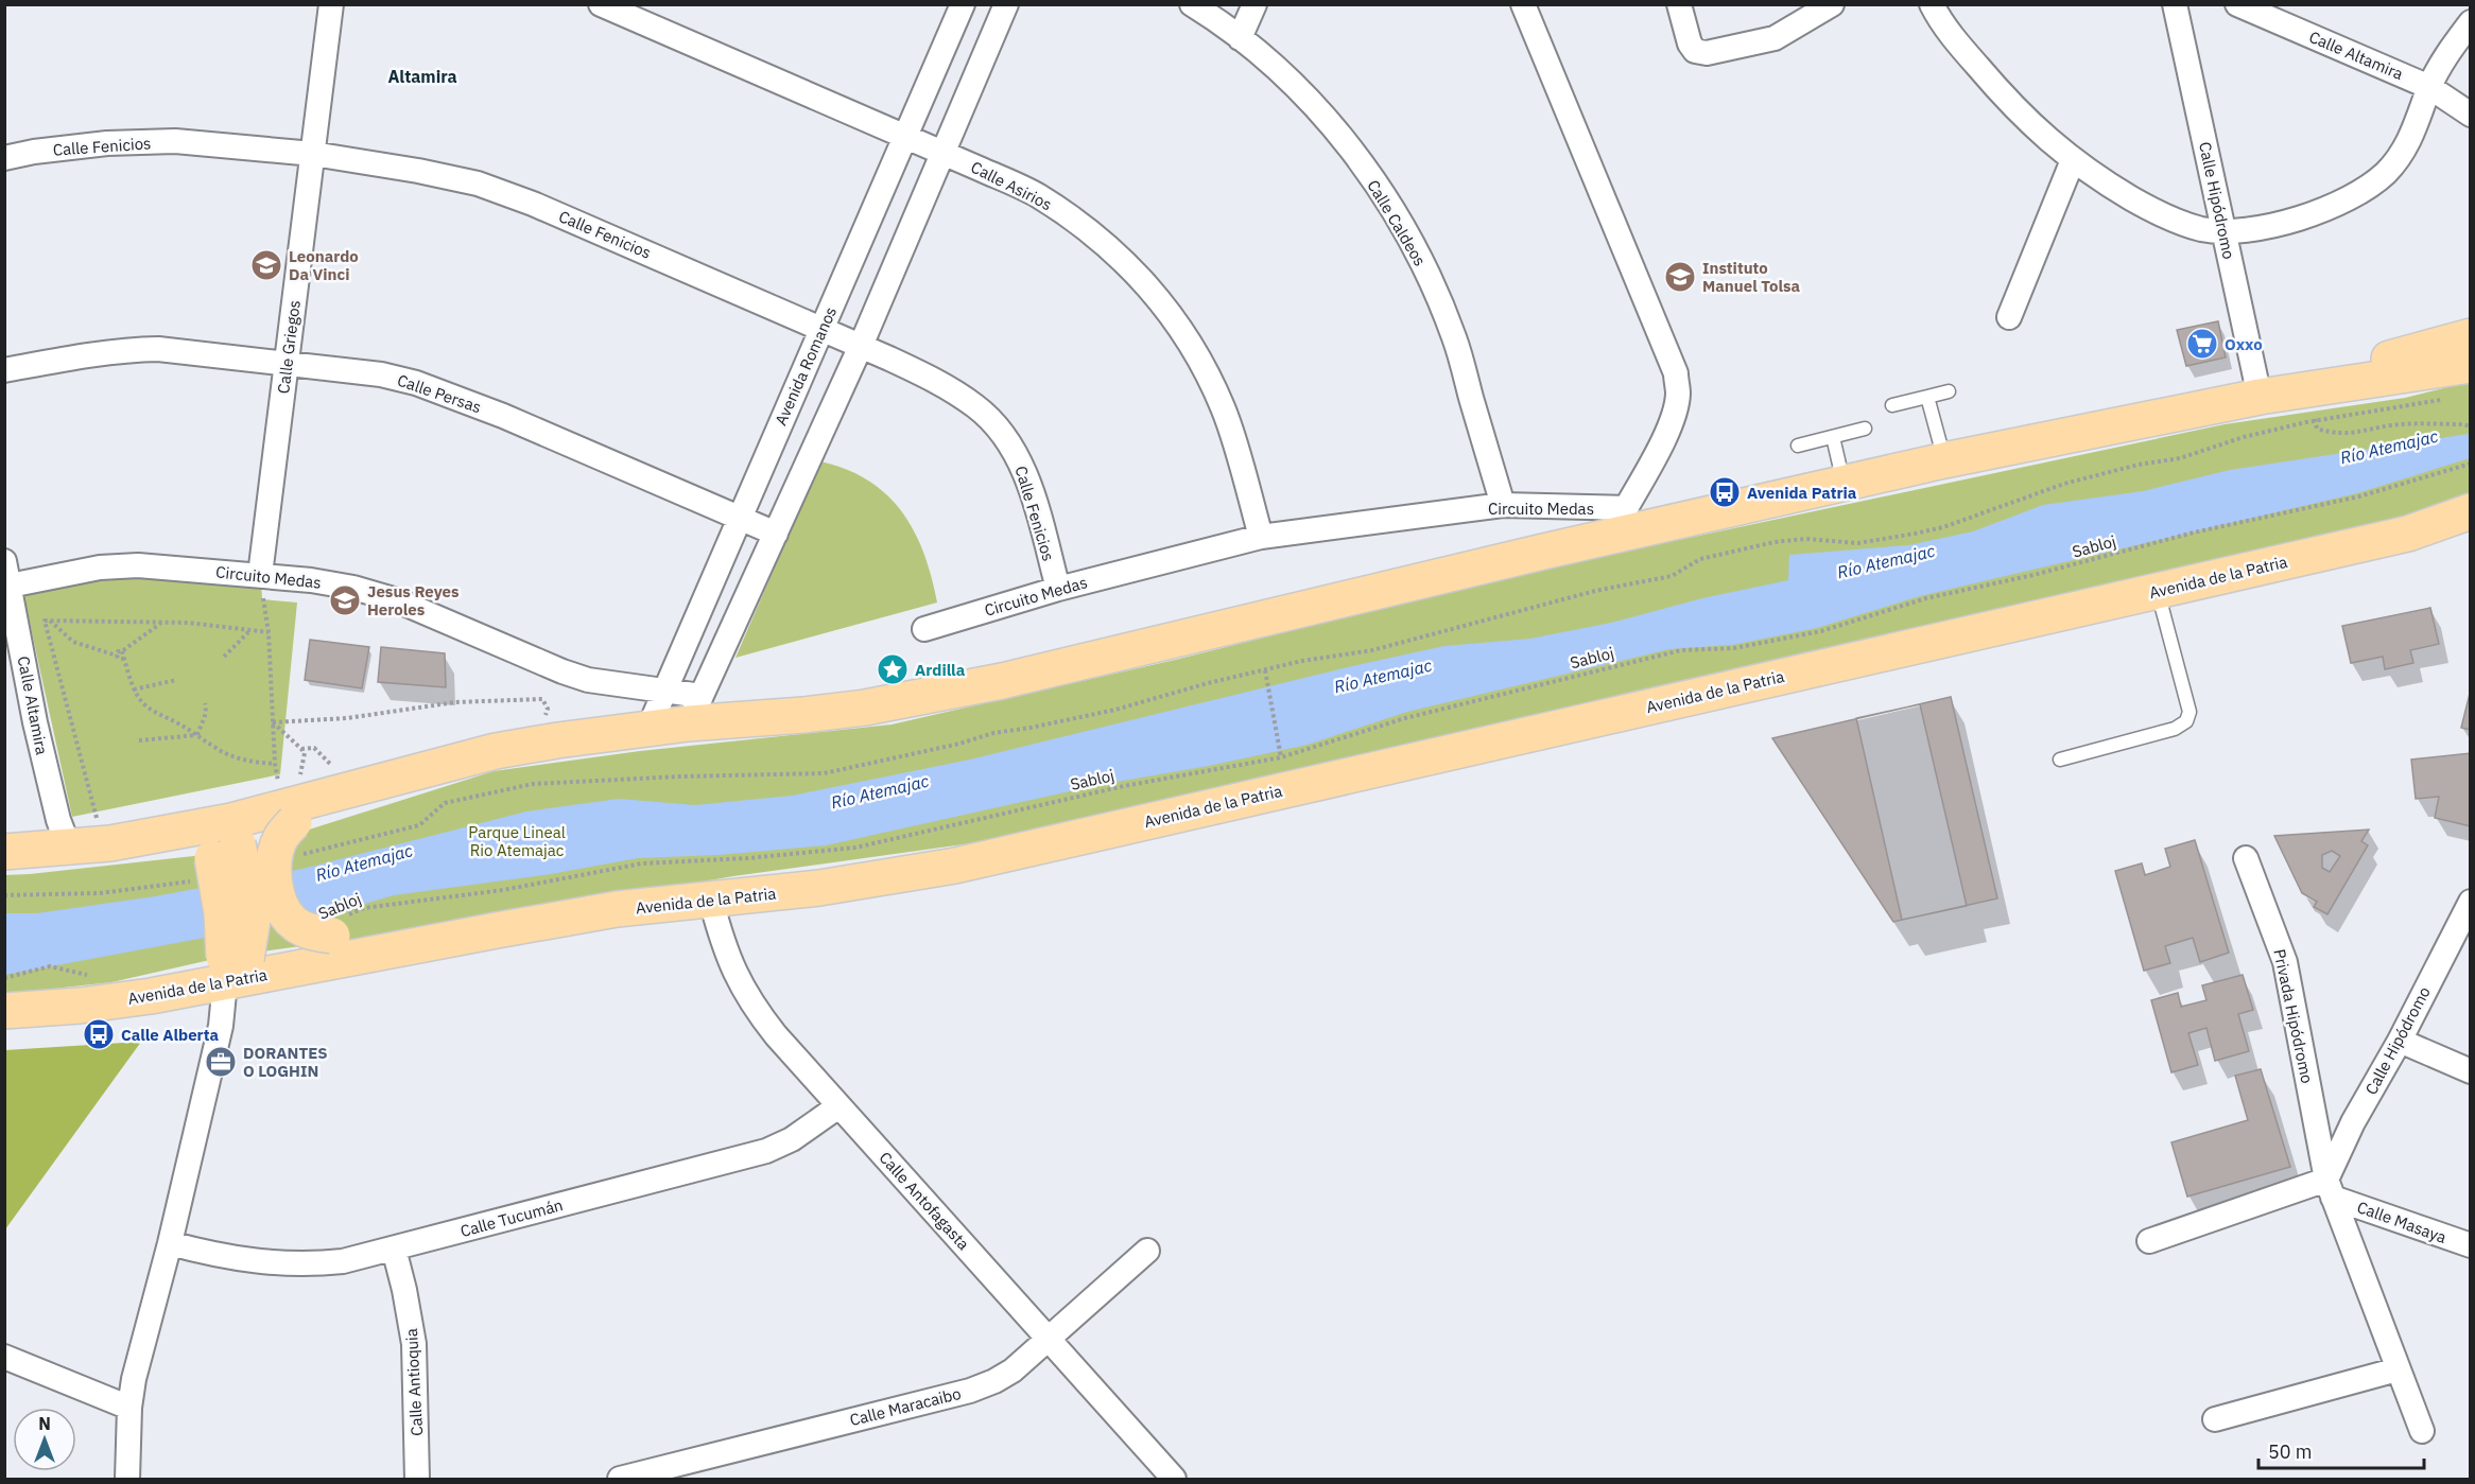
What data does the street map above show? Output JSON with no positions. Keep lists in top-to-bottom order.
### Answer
{
  "streets": {
    "main road": ["Avenida de la Patria"],
    "street": [
      "Calle Altamira",
      "Calle Fenicios",
      "Calle Asirios",
      "Calle Hipódromo",
      "Calle Caldeos",
      "Calle Griegos",
      "Avenida Romanos",
      "Calle Persas",
      "Circuito Medas",
      "Privada Hipódromo",
      "Calle Antofagasta",
      "Calle Tucumán",
      "Calle Masaya",
      "Calle Antioquia",
      "Calle Maracaibo"
    ],
    "path": ["Sabloj"]
  },
  "crossings": [
    ["Calle Altamira", "Circuito Medas"],
    ["Calle Fenicios", "Calle Griegos"],
    ["Calle Fenicios", "Avenida Romanos"],
    ["Calle Fenicios", "Circuito Medas"],
    ["Calle Asirios", "Avenida Romanos"],
    ["Calle Asirios", "Circuito Medas"],
    ["Calle Hipódromo", "Privada Hipódromo"],
    ["Calle Hipódromo", "Calle Masaya"],
    ["Calle Caldeos", "Circuito Medas"],
    ["Calle Griegos", "Calle Persas"],
    ["Calle Griegos", "Circuito Medas"],
    ["Avenida Romanos", "Calle Persas"],
    ["Avenida Romanos", "Circuito Medas"],
    ["Avenida de la Patria", "Calle Antofagasta"],
    ["Privada Hipódromo", "Calle Masaya"],
    ["Calle Antofagasta", "Calle Tucumán"],
    ["Calle Antofagasta", "Calle Maracaibo"],
    ["Calle Tucumán", "Calle Antioquia"]
  ],
  "districts": ["Altamira"],
  "water": ["Río Atemajac"],
  "parks": ["Parque Lineal Rio Atemajac"],
  "places": {
    "school or university": ["Leonardo Da Vinci", "Instituto Manuel Tolsa", "Jesus Reyes Heroles"],
    "supermarket": ["Oxxo"],
    "bus stop": ["Avenida Patria", "Calle Alberta"],
    "place": ["Ardilla"],
    "office": ["DORANTES O LOGHIN"]
  },
  "scale_bar": "50 m",
  "north": "top"
}
